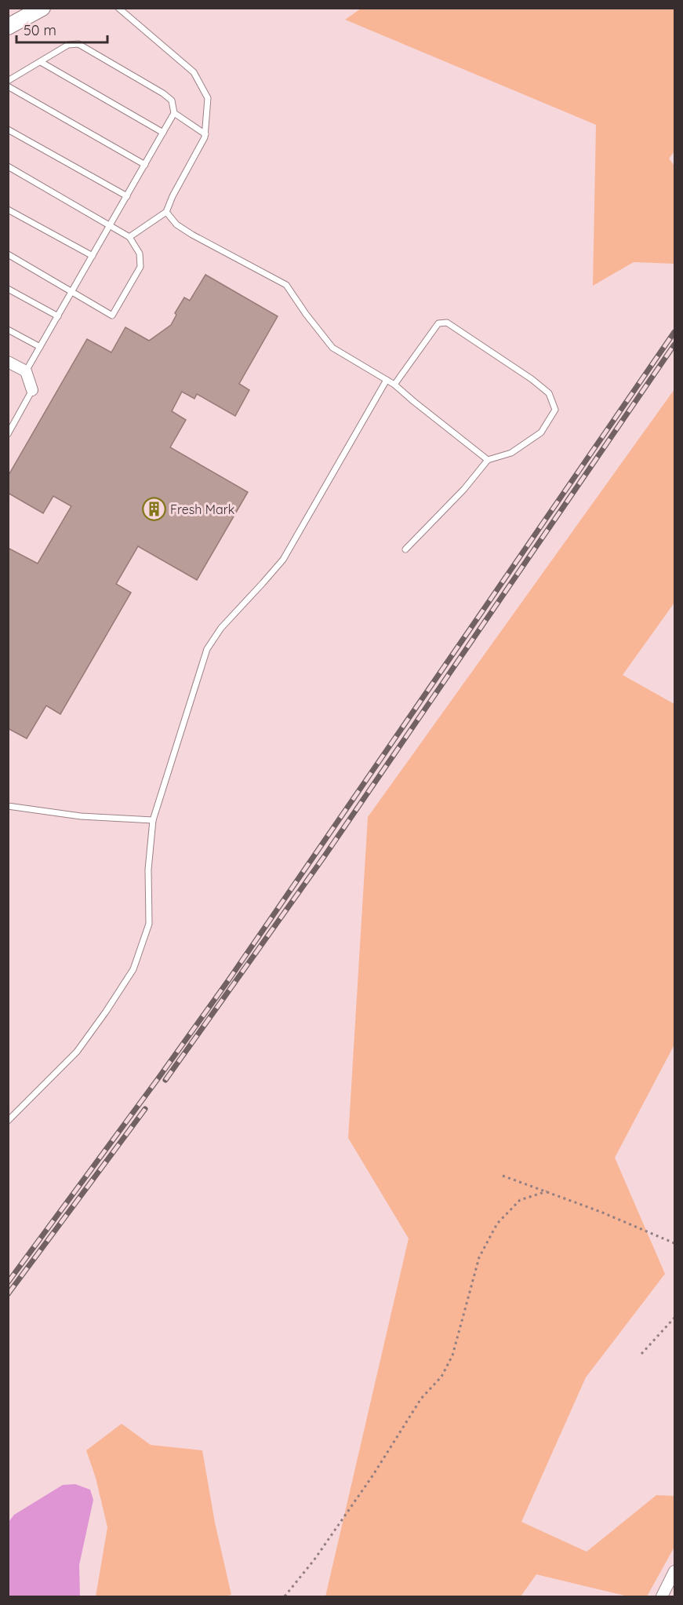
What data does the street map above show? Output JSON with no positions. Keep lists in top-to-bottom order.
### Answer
{
  "places": {
    "building": ["Fresh Mark"]
  },
  "scale_bar": "50 m"
}
